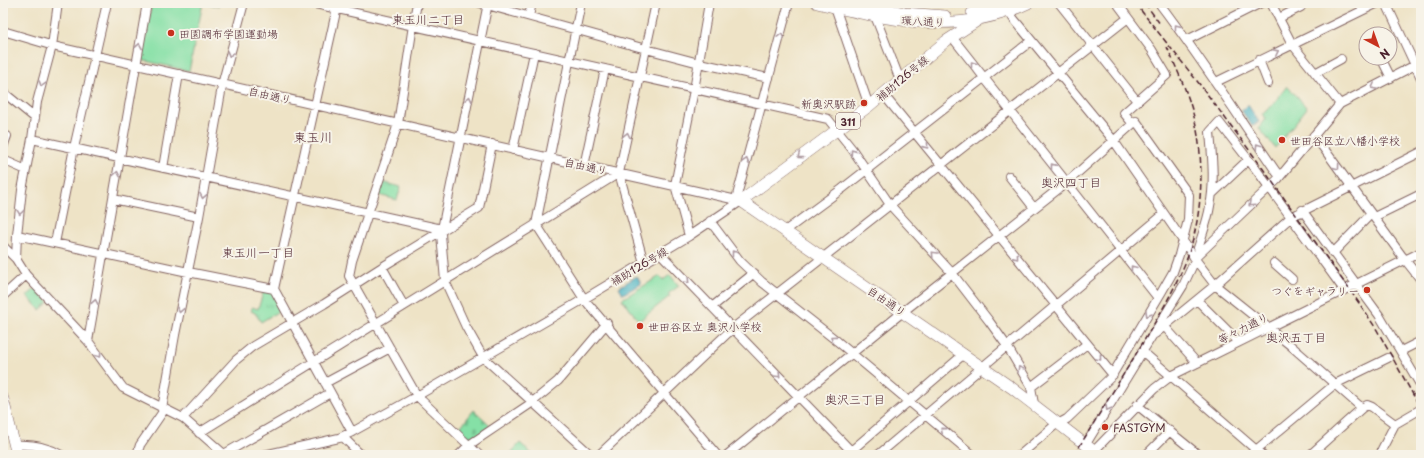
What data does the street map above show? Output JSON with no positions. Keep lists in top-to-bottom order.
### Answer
{
  "streets": {
    "main road": [
      "環八通り",
      "補助126号線",
      "自由通り",
      "311"
    ],
    "street": ["等々力通り"]
  },
  "crossings": [
    ["環八通り", "補助126号線"],
    ["補助126号線", "自由通り"],
    ["自由通り", "等々力通り"]
  ],
  "districts": [
    "東玉川二丁目",
    "東玉川",
    "奥沢四丁目",
    "東玉川一丁目",
    "奥沢五丁目",
    "奥沢三丁目"
  ],
  "places": [
    "田園調布学園運動場",
    "新奥沢駅跡",
    "世田谷区立八幡小学校",
    "つぐをギャラリー",
    "世田谷区立 奥沢小学校",
    "FASTGYM"
  ],
  "north": "bottom right"
}
